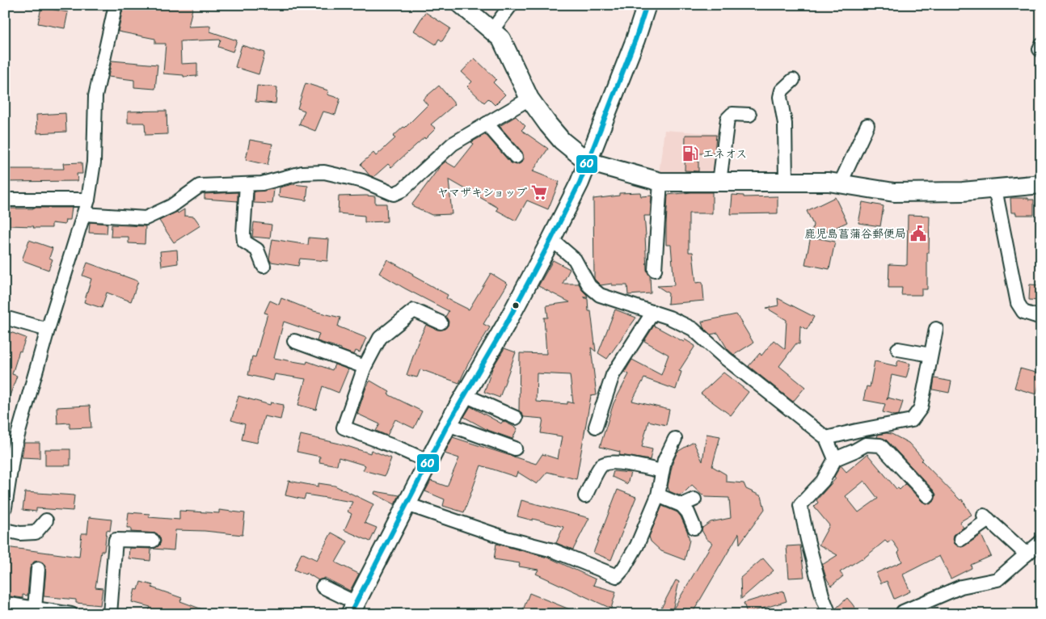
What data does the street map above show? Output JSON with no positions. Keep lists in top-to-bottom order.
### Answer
{
  "places": {
    "fuel station": ["エネオス"],
    "supermarket": ["ヤマザキショップ"],
    "public building": ["鹿児島菖蒲谷郵便局"]
  },
  "lines": ["transit line 60"]
}
